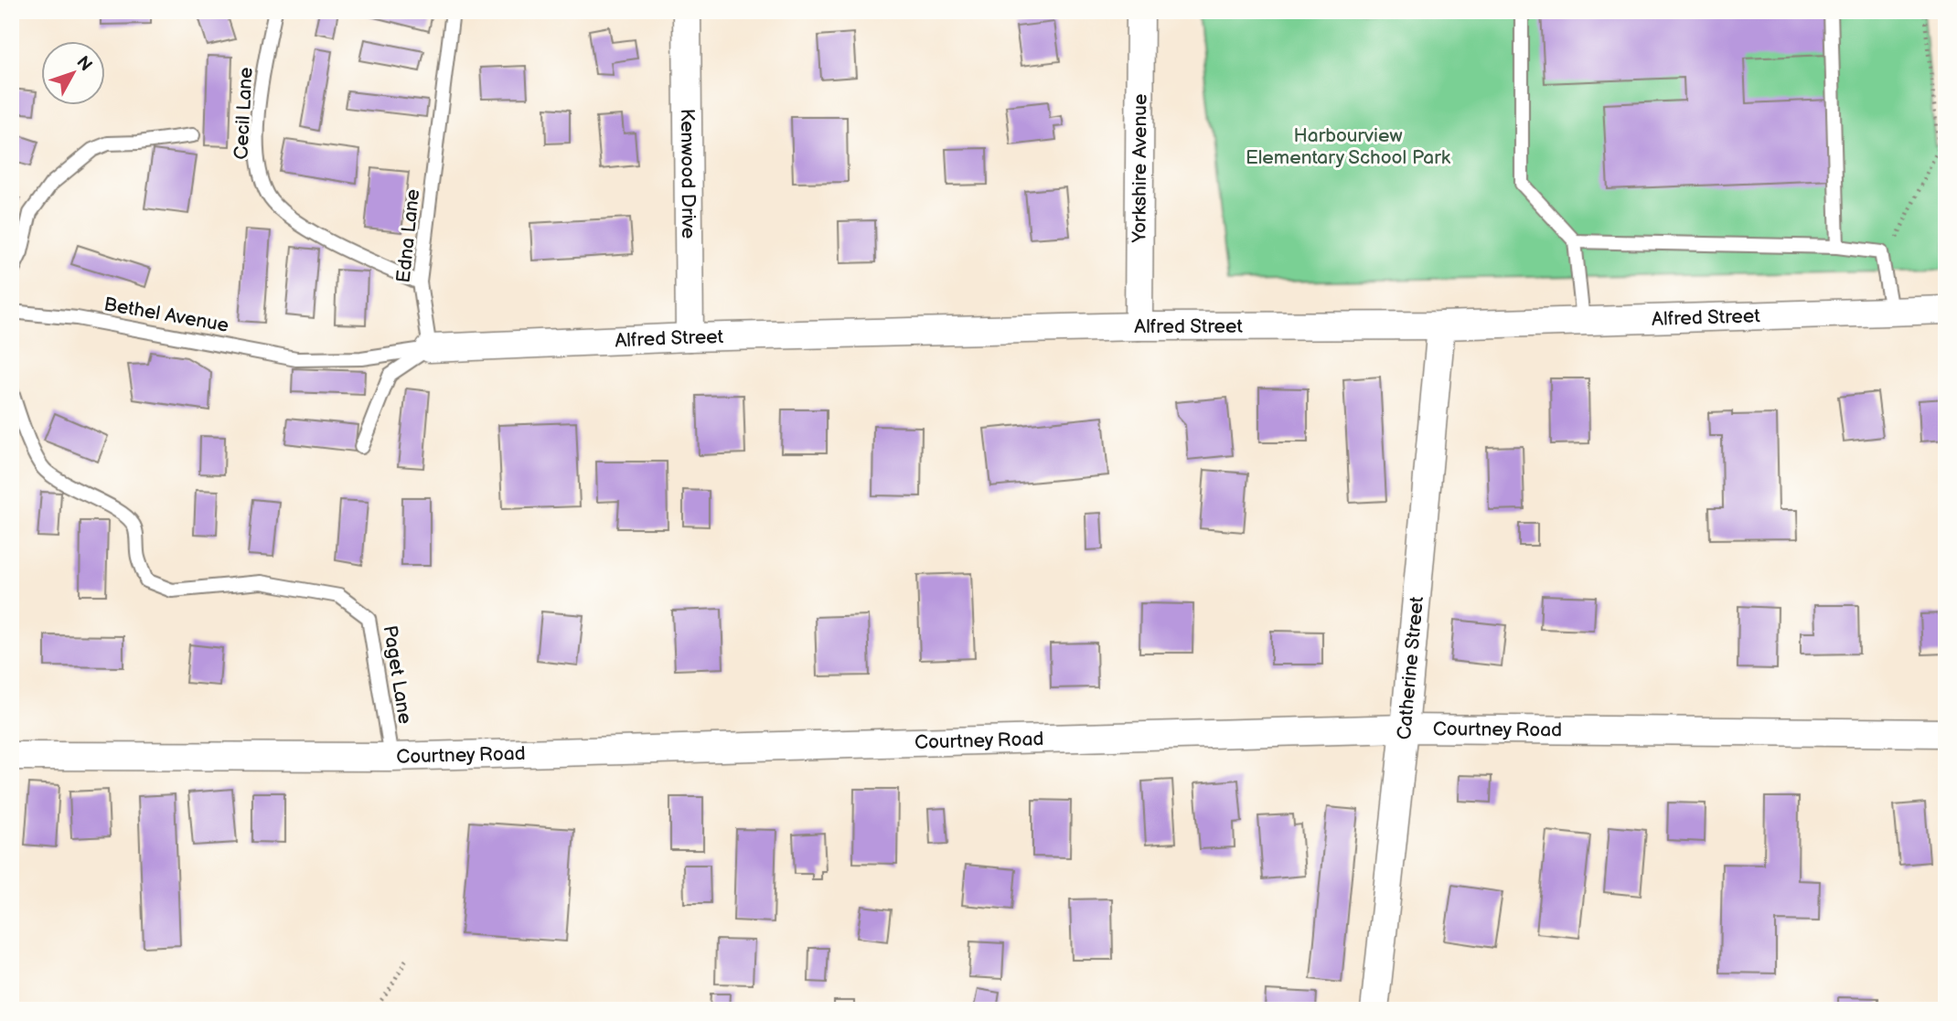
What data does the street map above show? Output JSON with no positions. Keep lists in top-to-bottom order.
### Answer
{
  "streets": {
    "street": [
      "Yorkshire Avenue",
      "Kenwood Drive",
      "Alfred Street",
      "Catherine Street",
      "Courtney Road"
    ],
    "lane": [
      "Cecil Lane",
      "Edna Lane",
      "Bethel Avenue",
      "Paget Lane"
    ]
  },
  "crossings": [
    ["Cecil Lane", "Edna Lane"],
    ["Yorkshire Avenue", "Alfred Street"],
    ["Kenwood Drive", "Alfred Street"],
    ["Edna Lane", "Bethel Avenue"],
    ["Edna Lane", "Alfred Street"],
    ["Bethel Avenue", "Alfred Street"],
    ["Alfred Street", "Catherine Street"],
    ["Catherine Street", "Courtney Road"],
    ["Paget Lane", "Courtney Road"]
  ],
  "parks": ["Harbourview Elementary School Park"],
  "north": "top right"
}
